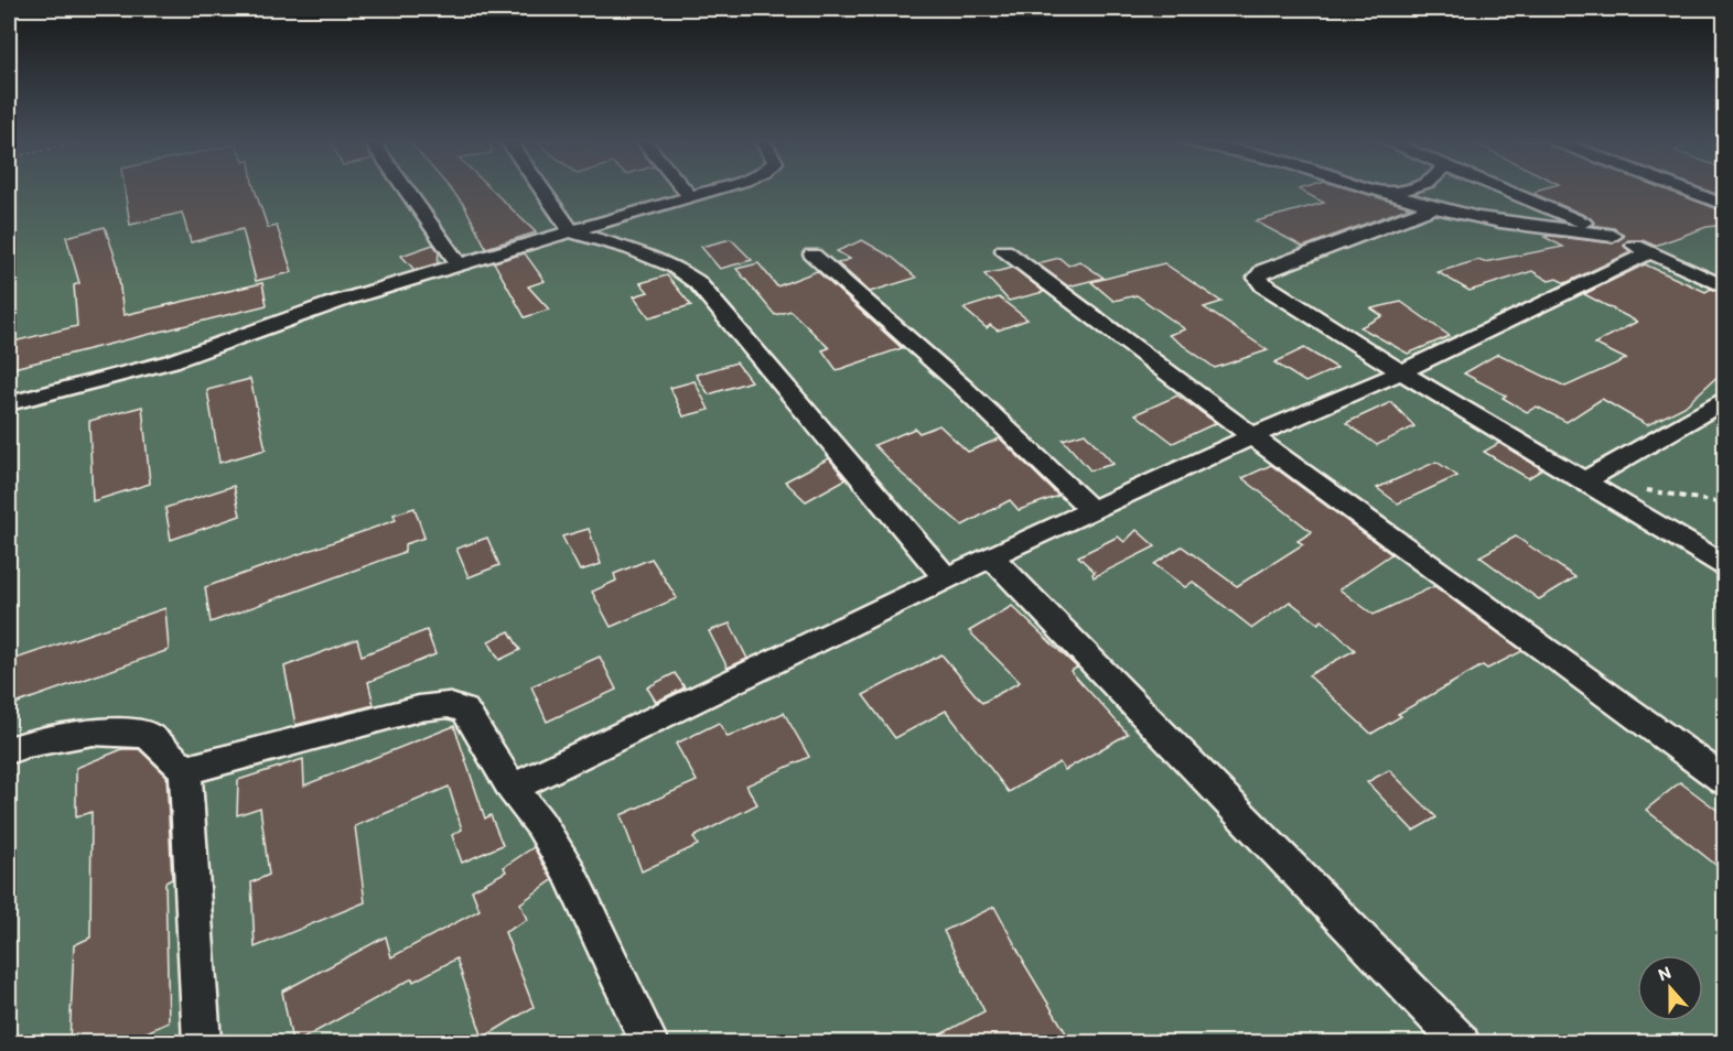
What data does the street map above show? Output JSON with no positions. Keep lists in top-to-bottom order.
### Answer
{
  "north": "top"
}
